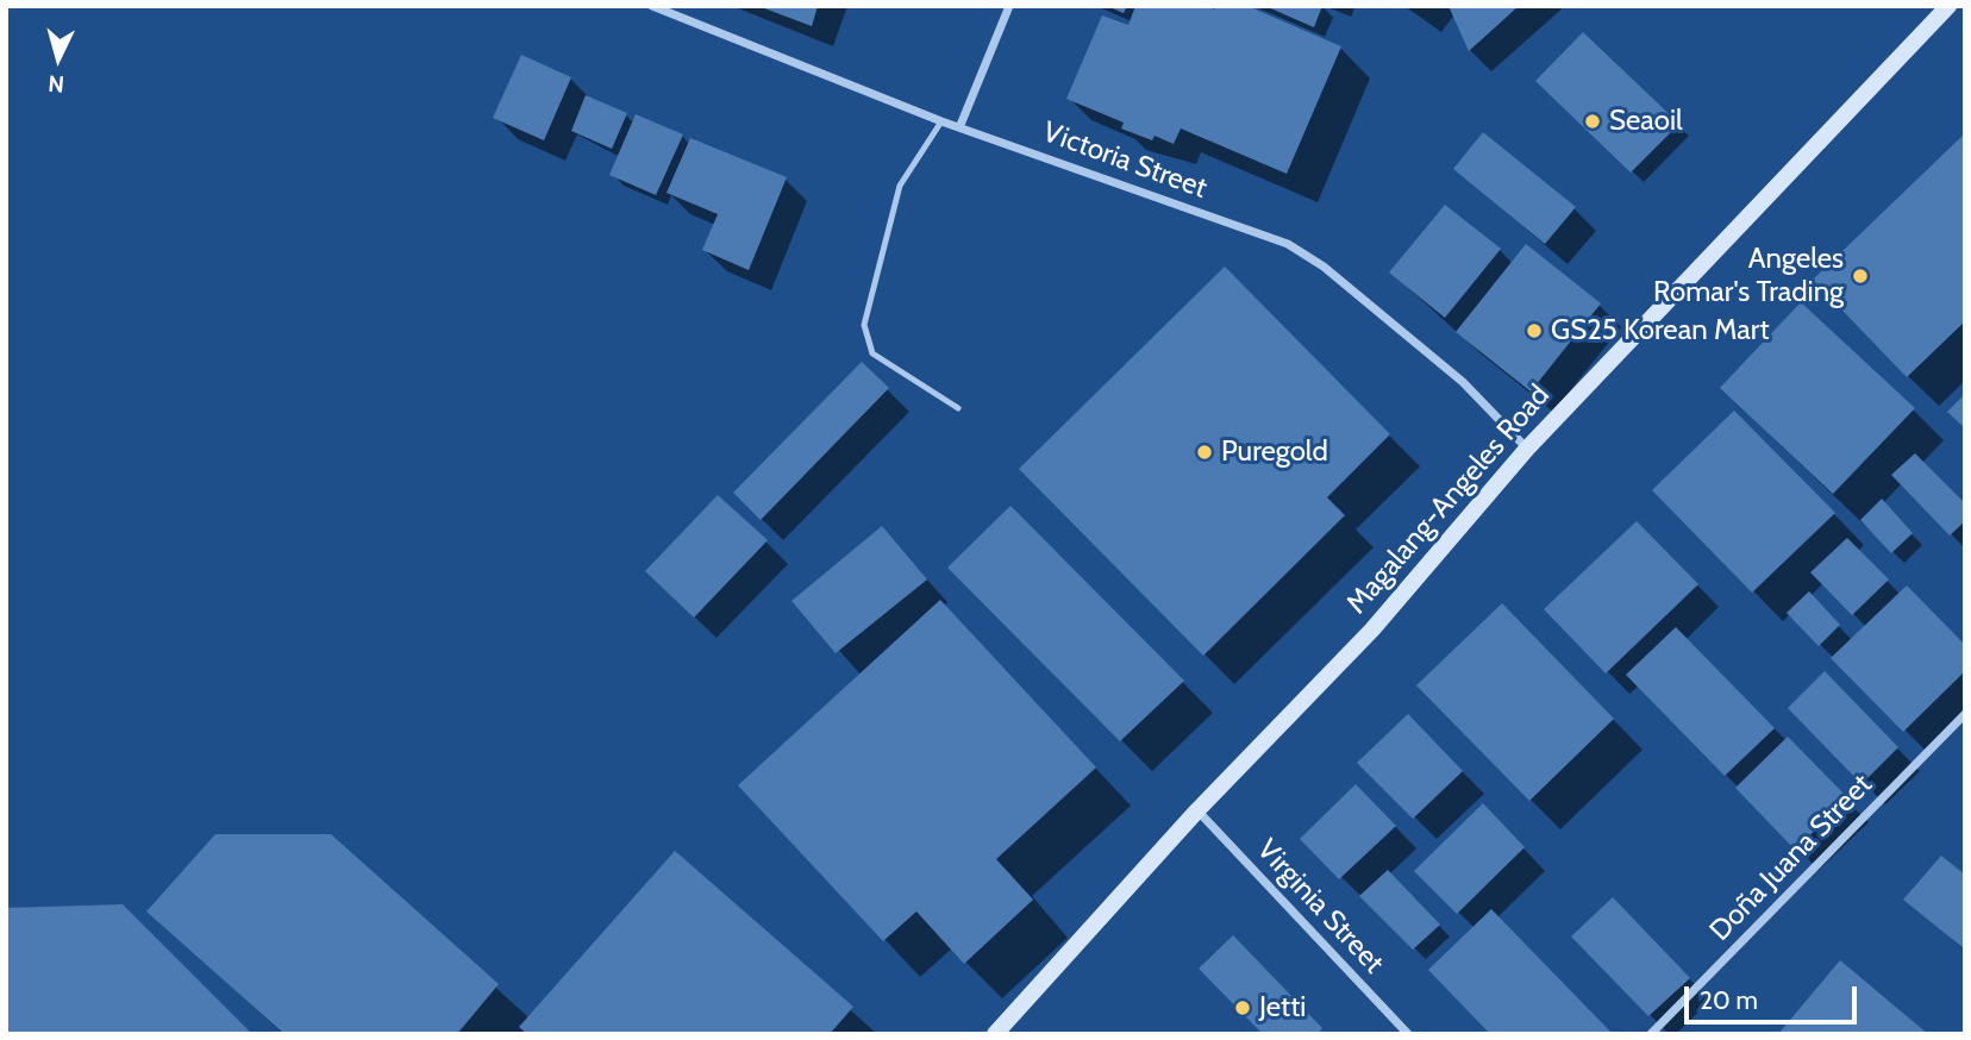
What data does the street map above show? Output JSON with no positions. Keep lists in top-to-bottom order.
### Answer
{
  "streets": {
    "main road": ["Magalang-Angeles Road"],
    "street": ["Victoria Street", "Doña Juana Street", "Virginia Street"]
  },
  "crossings": [
    ["Victoria Street", "Magalang-Angeles Road"],
    ["Magalang-Angeles Road", "Virginia Street"]
  ],
  "places": [
    "Seaoil",
    "Angeles Romar's Trading",
    "GS25 Korean Mart",
    "Puregold",
    "Jetti"
  ],
  "scale_bar": "20 m",
  "north": "bottom"
}
